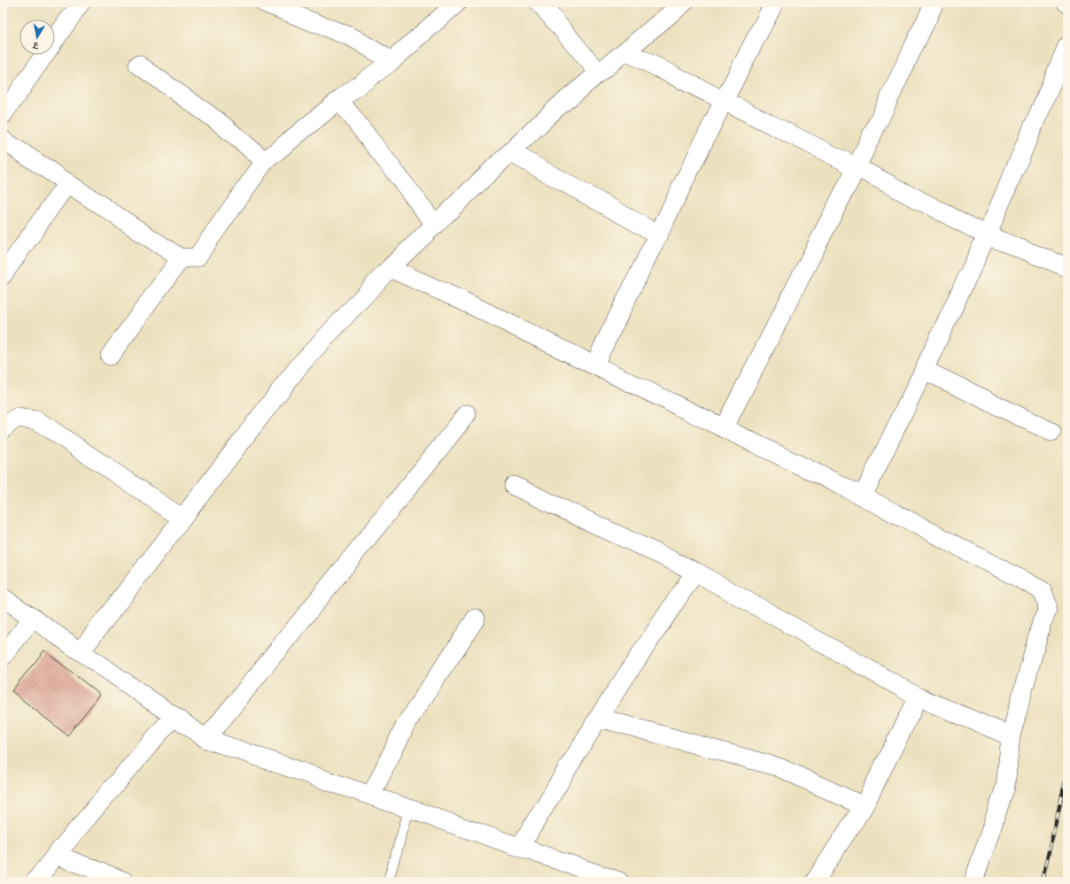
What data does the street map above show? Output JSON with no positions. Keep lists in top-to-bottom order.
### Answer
{
  "north": "bottom"
}
